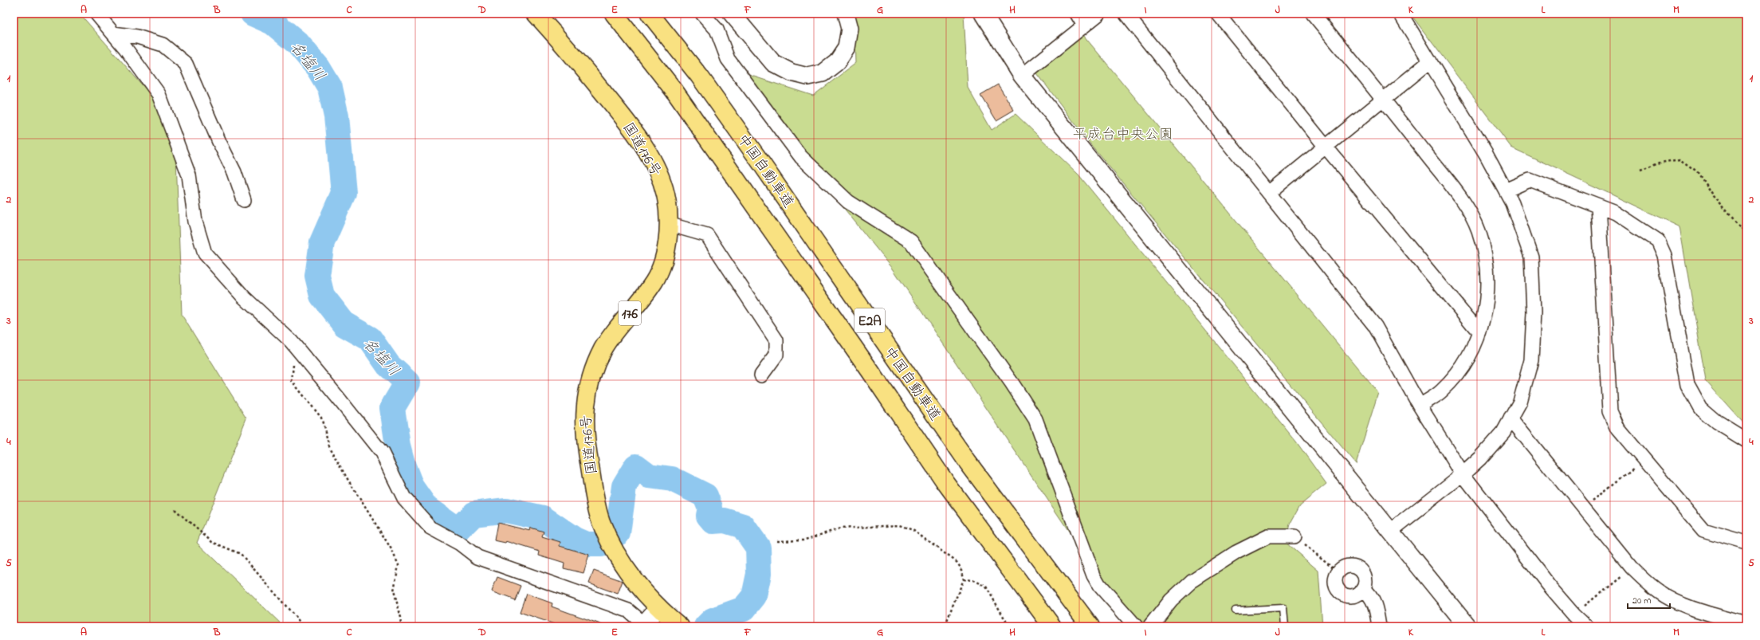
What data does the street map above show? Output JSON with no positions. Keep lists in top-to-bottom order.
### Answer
{
  "streets": {
    "highway": [
      "国道176号",
      "中国自動車道",
      "176",
      "E2A"
    ]
  },
  "water": ["名塩川"],
  "parks": ["平成台中央公園"],
  "scale_bar": "20 m",
  "grid": {
    "columns": [
      "A",
      "B",
      "C",
      "D",
      "E",
      "F",
      "G",
      "H",
      "I",
      "J",
      "K",
      "L",
      "M"
    ],
    "rows": [
      "1",
      "2",
      "3",
      "4",
      "5"
    ]
  }
}
